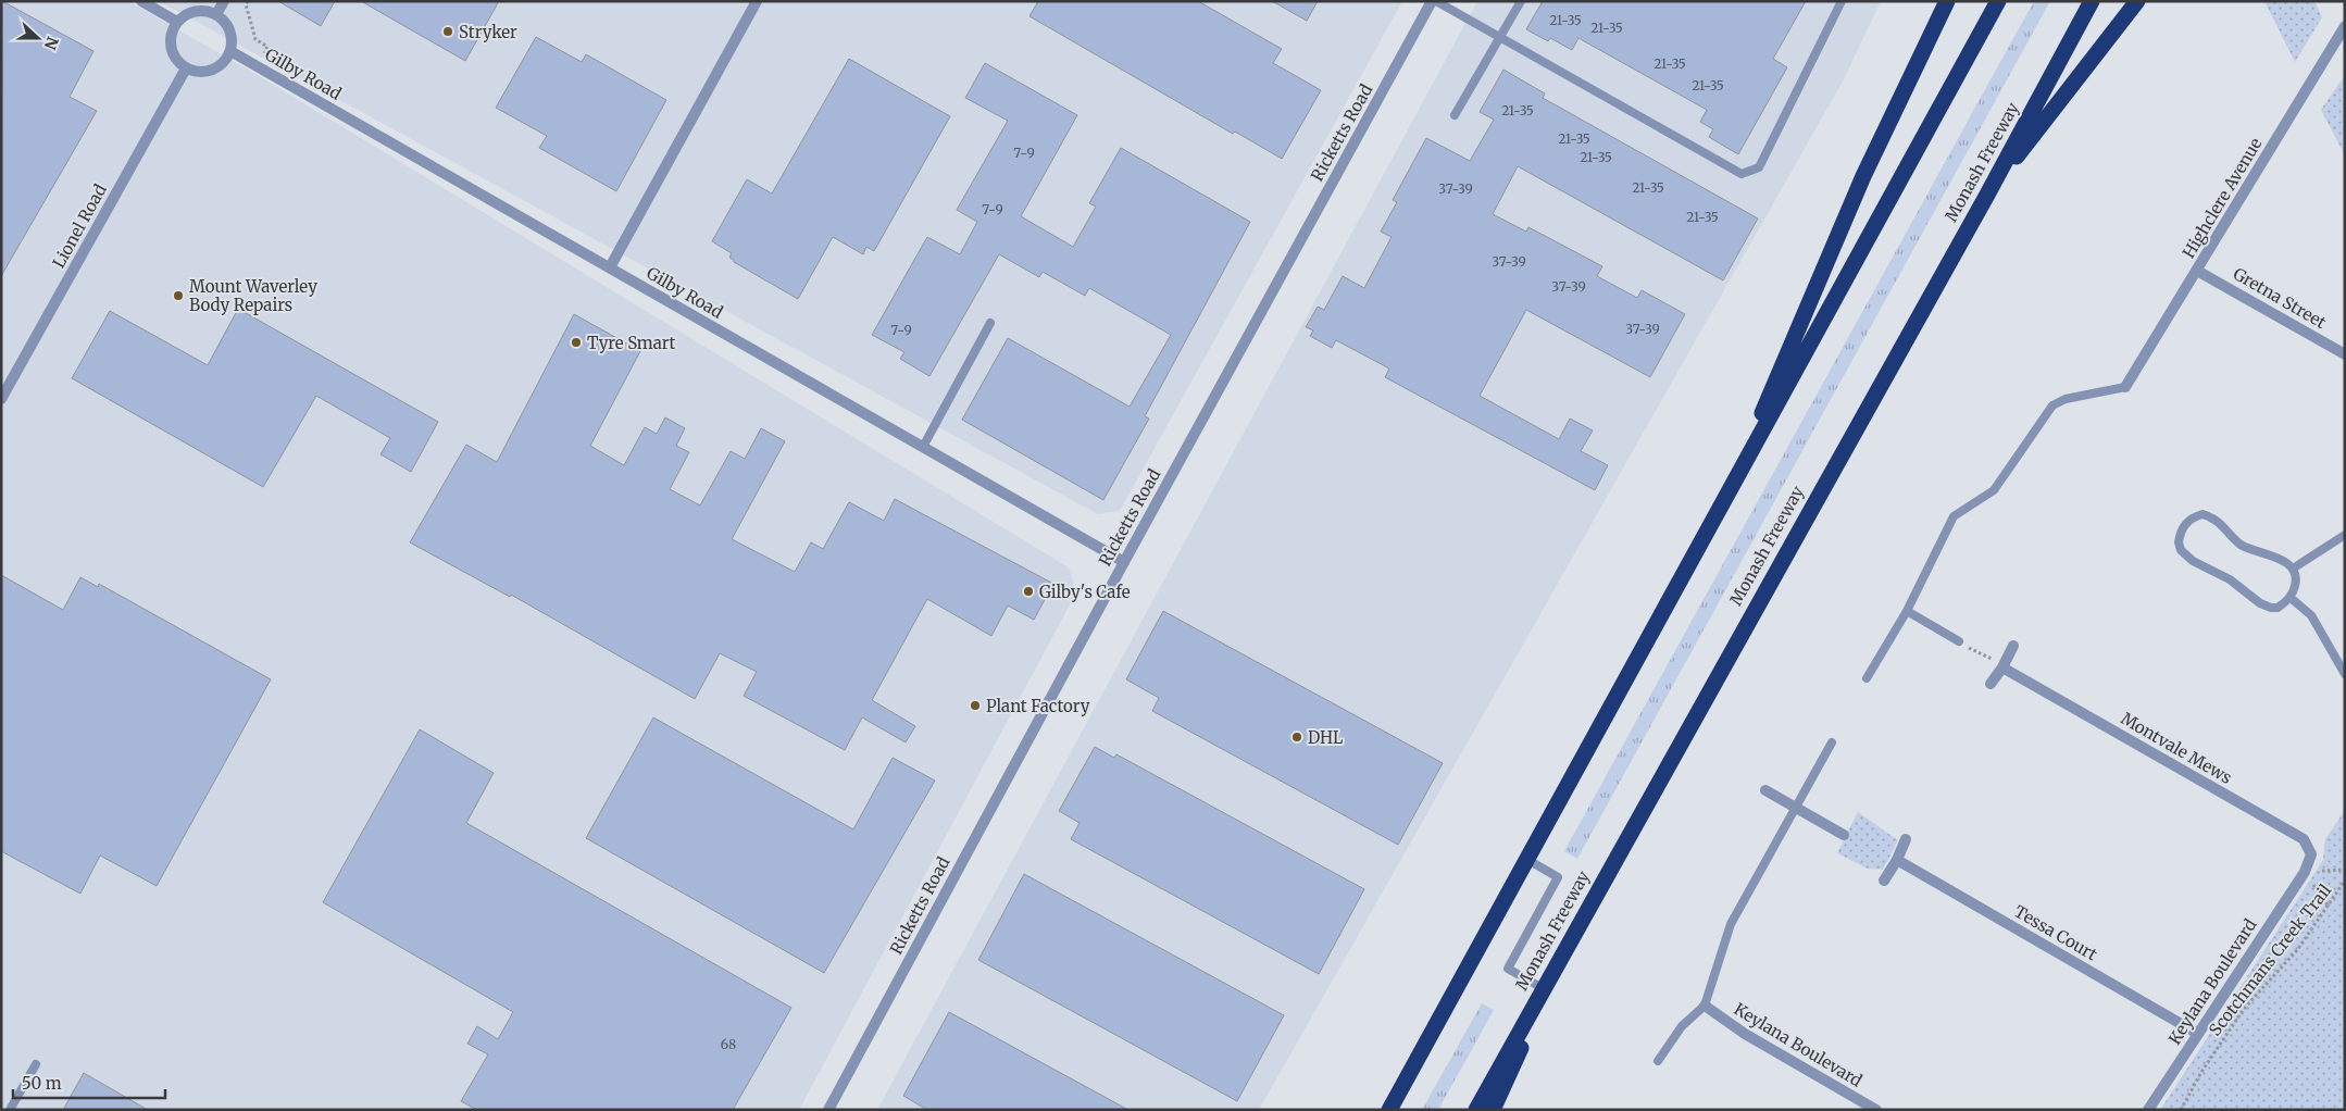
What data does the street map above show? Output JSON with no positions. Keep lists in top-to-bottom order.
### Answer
{
  "streets": {
    "highway": ["Monash Freeway"],
    "street": [
      "Gilby Road",
      "Ricketts Road",
      "Highclere Avenue",
      "Lionel Road",
      "Gretna Street",
      "Montvale Mews",
      "Tessa Court",
      "Keylana Boulevard"
    ],
    "path": ["Scotchmans Creek Trail"]
  },
  "crossings": [
    ["Gilby Road", "Ricketts Road"],
    ["Gilby Road", "Lionel Road"],
    ["Highclere Avenue", "Gretna Street"],
    ["Montvale Mews", "Keylana Boulevard"],
    ["Tessa Court", "Keylana Boulevard"]
  ],
  "places": [
    "Stryker",
    "Mount Waverley Body Repairs",
    "Tyre Smart",
    "Gilby's Cafe",
    "Plant Factory",
    "DHL"
  ],
  "house_numbers": [
    "21-35",
    "21-35",
    "21-35",
    "21-35",
    "21-35",
    "21-35",
    "7-9",
    "21-35",
    "21-35",
    "37-39",
    "7-9",
    "21-35",
    "37-39",
    "37-39",
    "37-39",
    "7-9",
    "68"
  ],
  "scale_bar": "50 m",
  "north": "right"
}
